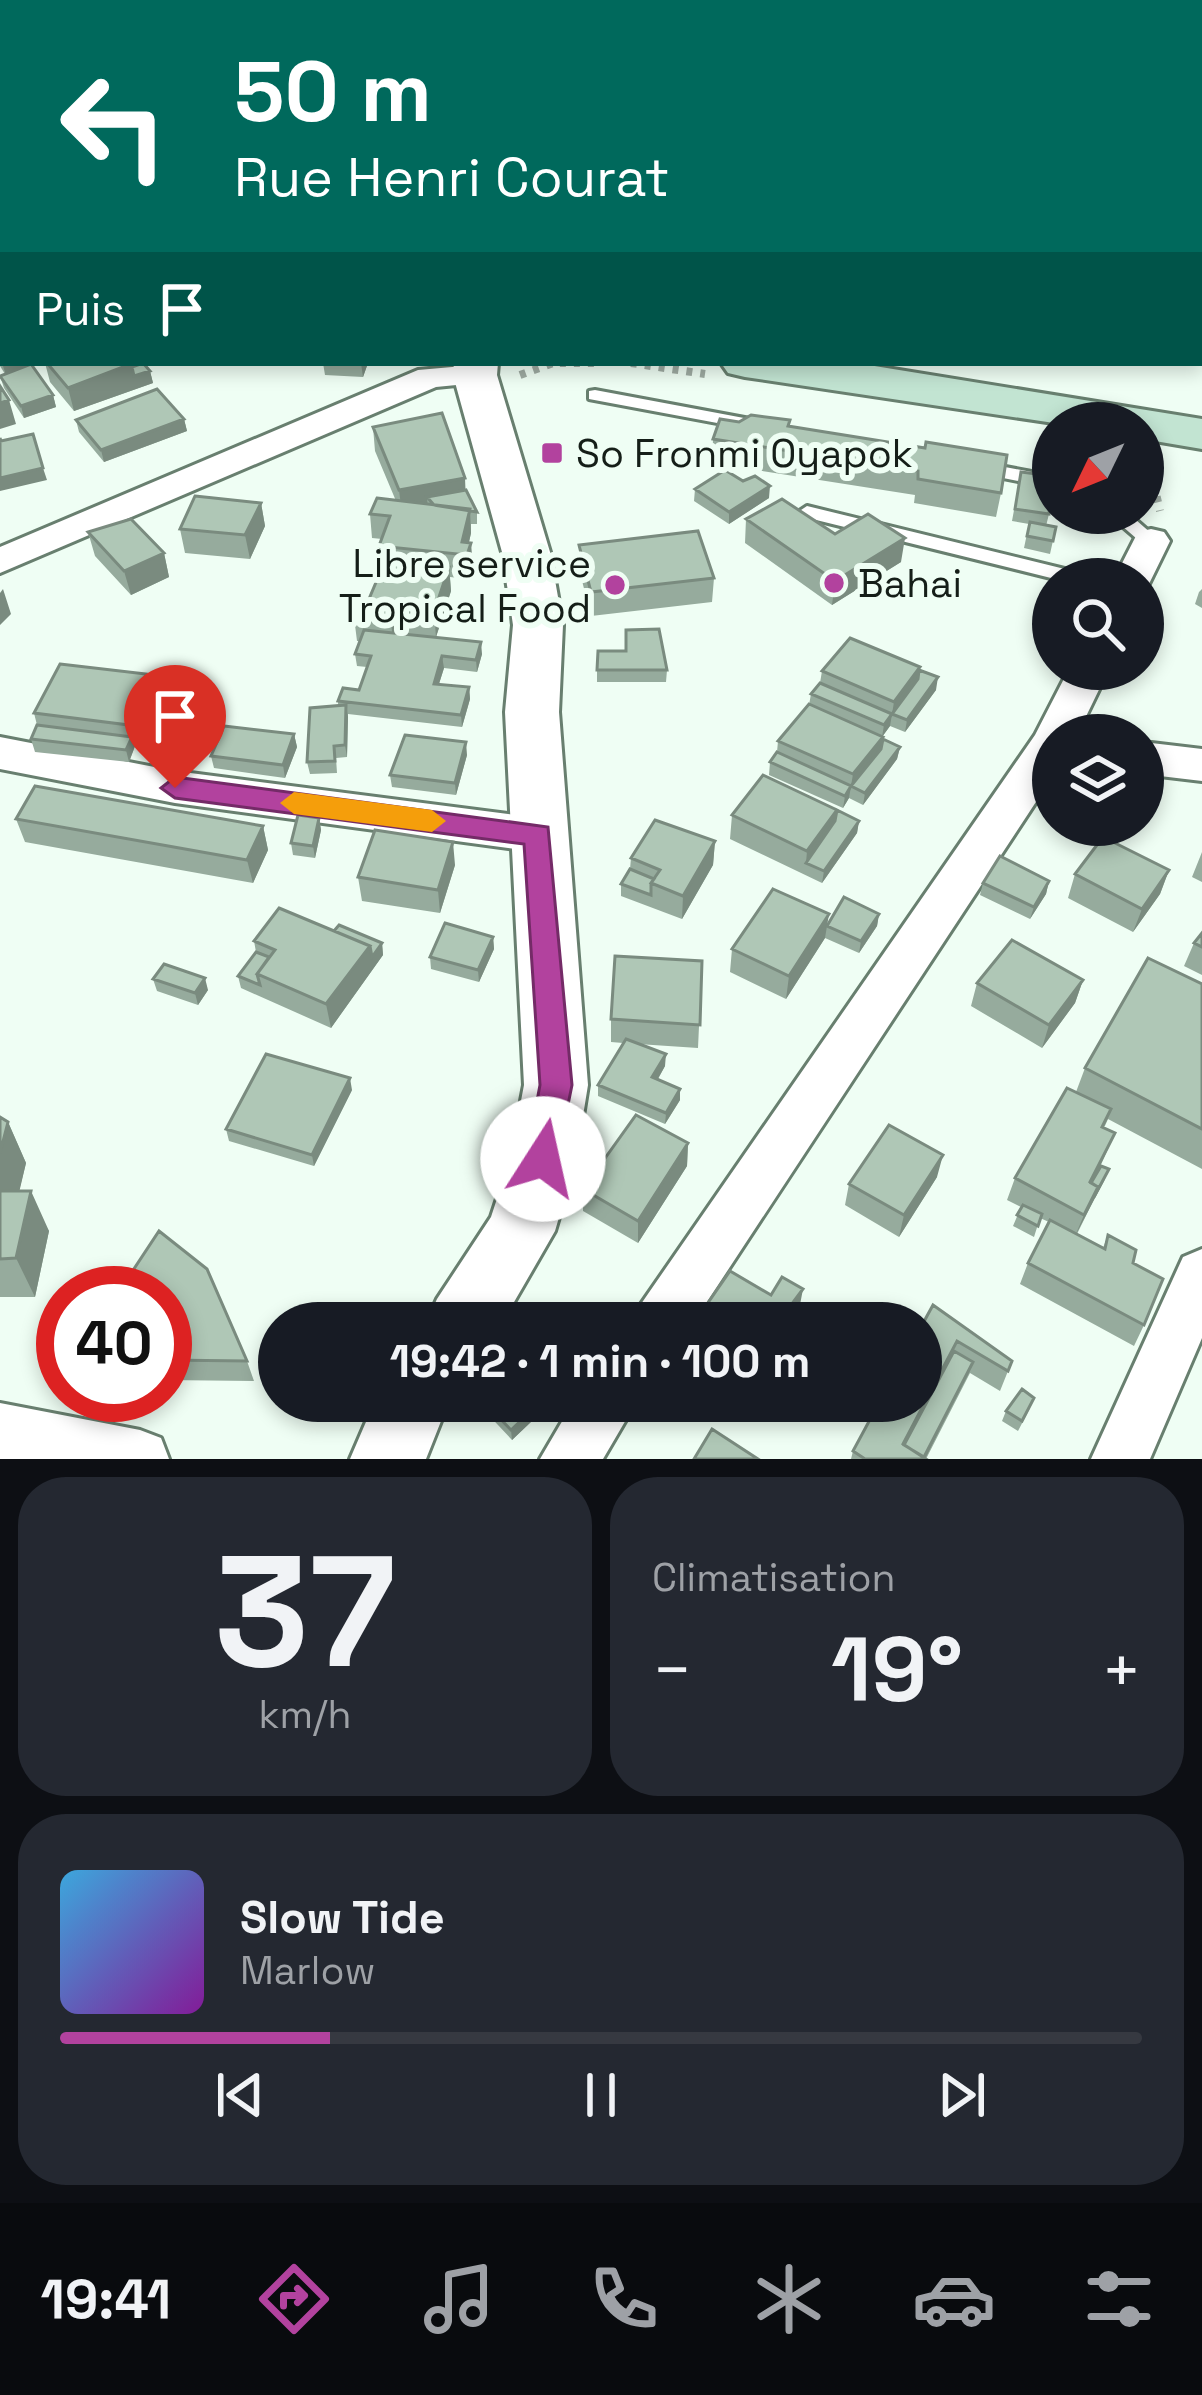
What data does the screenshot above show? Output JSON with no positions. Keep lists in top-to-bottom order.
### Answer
{
  "places": {
    "transit": ["So Fronmi Oyapok"],
    "other": ["Bahai", "Libre service Tropical Food"]
  },
  "north": "bottom left",
  "page": {
    "turn": ["50 m", "Rue Henri Courat"],
    "then": "Puis",
    "limit": "40",
    "trip": "19:42 · 1 min · 100 m",
    "tile": [
      ["37", "km/h"],
      "Climatisation"
    ],
    "heat": ["−", "19°", "+"],
    "song": ["Slow Tide", "Marlow"],
    "tabs": "19:41"
  }
}
